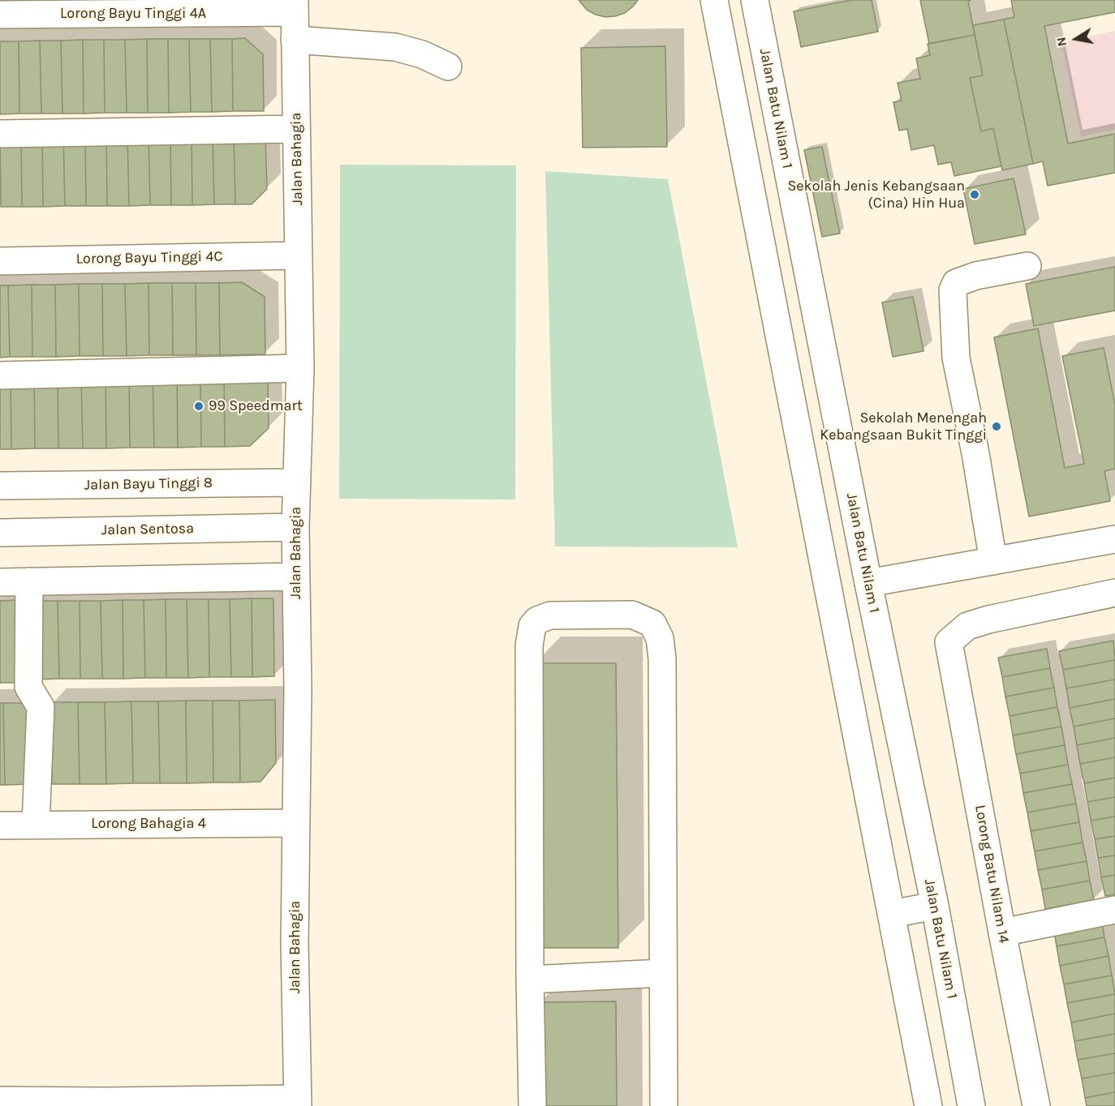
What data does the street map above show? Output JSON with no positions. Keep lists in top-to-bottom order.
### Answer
{
  "streets": {
    "street": [
      "Lorong Bayu Tinggi 4A",
      "Jalan Batu Nilam 1",
      "Jalan Bahagia",
      "Lorong Bayu Tinggi 4C",
      "Jalan Bayu Tinggi 8",
      "Jalan Sentosa",
      "Lorong Bahagia 4",
      "Lorong Batu Nilam 14"
    ]
  },
  "crossings": [
    ["Lorong Bayu Tinggi 4A", "Jalan Bahagia"],
    ["Jalan Bahagia", "Lorong Bayu Tinggi 4C"],
    ["Jalan Bahagia", "Jalan Bayu Tinggi 8"],
    ["Jalan Bahagia", "Jalan Sentosa"],
    ["Jalan Bahagia", "Lorong Bahagia 4"]
  ],
  "places": ["Sekolah Jenis Kebangsaan (Cina) Hin Hua", "99 Speedmart", "Sekolah Menengah Kebangsaan Bukit Tinggi"],
  "north": "left"
}
